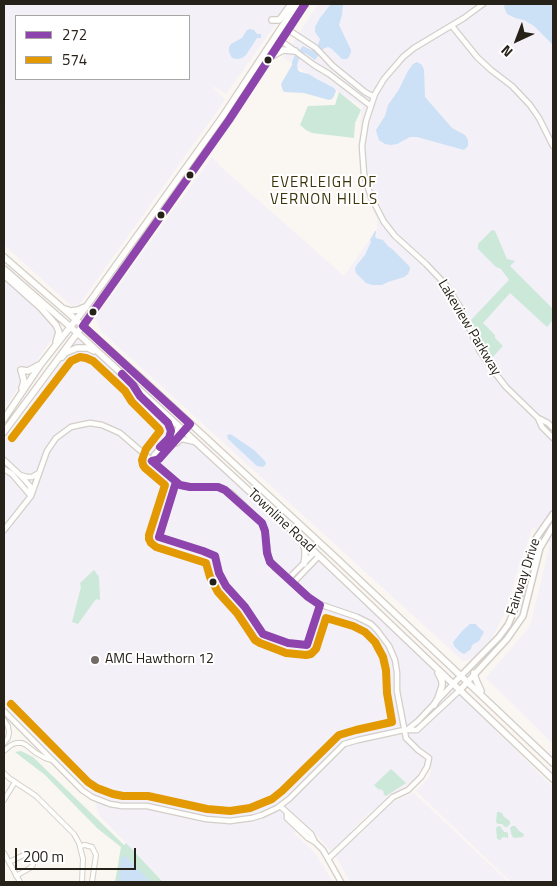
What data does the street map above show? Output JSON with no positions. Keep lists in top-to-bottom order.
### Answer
{
  "streets": {
    "main road": ["Townline Road", "Fairway Drive"],
    "street": ["Lakeview Parkway"]
  },
  "crossings": [
    ["Townline Road", "Fairway Drive"]
  ],
  "districts": ["EVERLEIGH OF VERNON HILLS"],
  "places": ["AMC Hawthorn 12"],
  "lines": ["transit line 272", "transit line 574"],
  "legend": ["272", "574"],
  "scale_bar": "200 m",
  "north": "bottom left"
}
